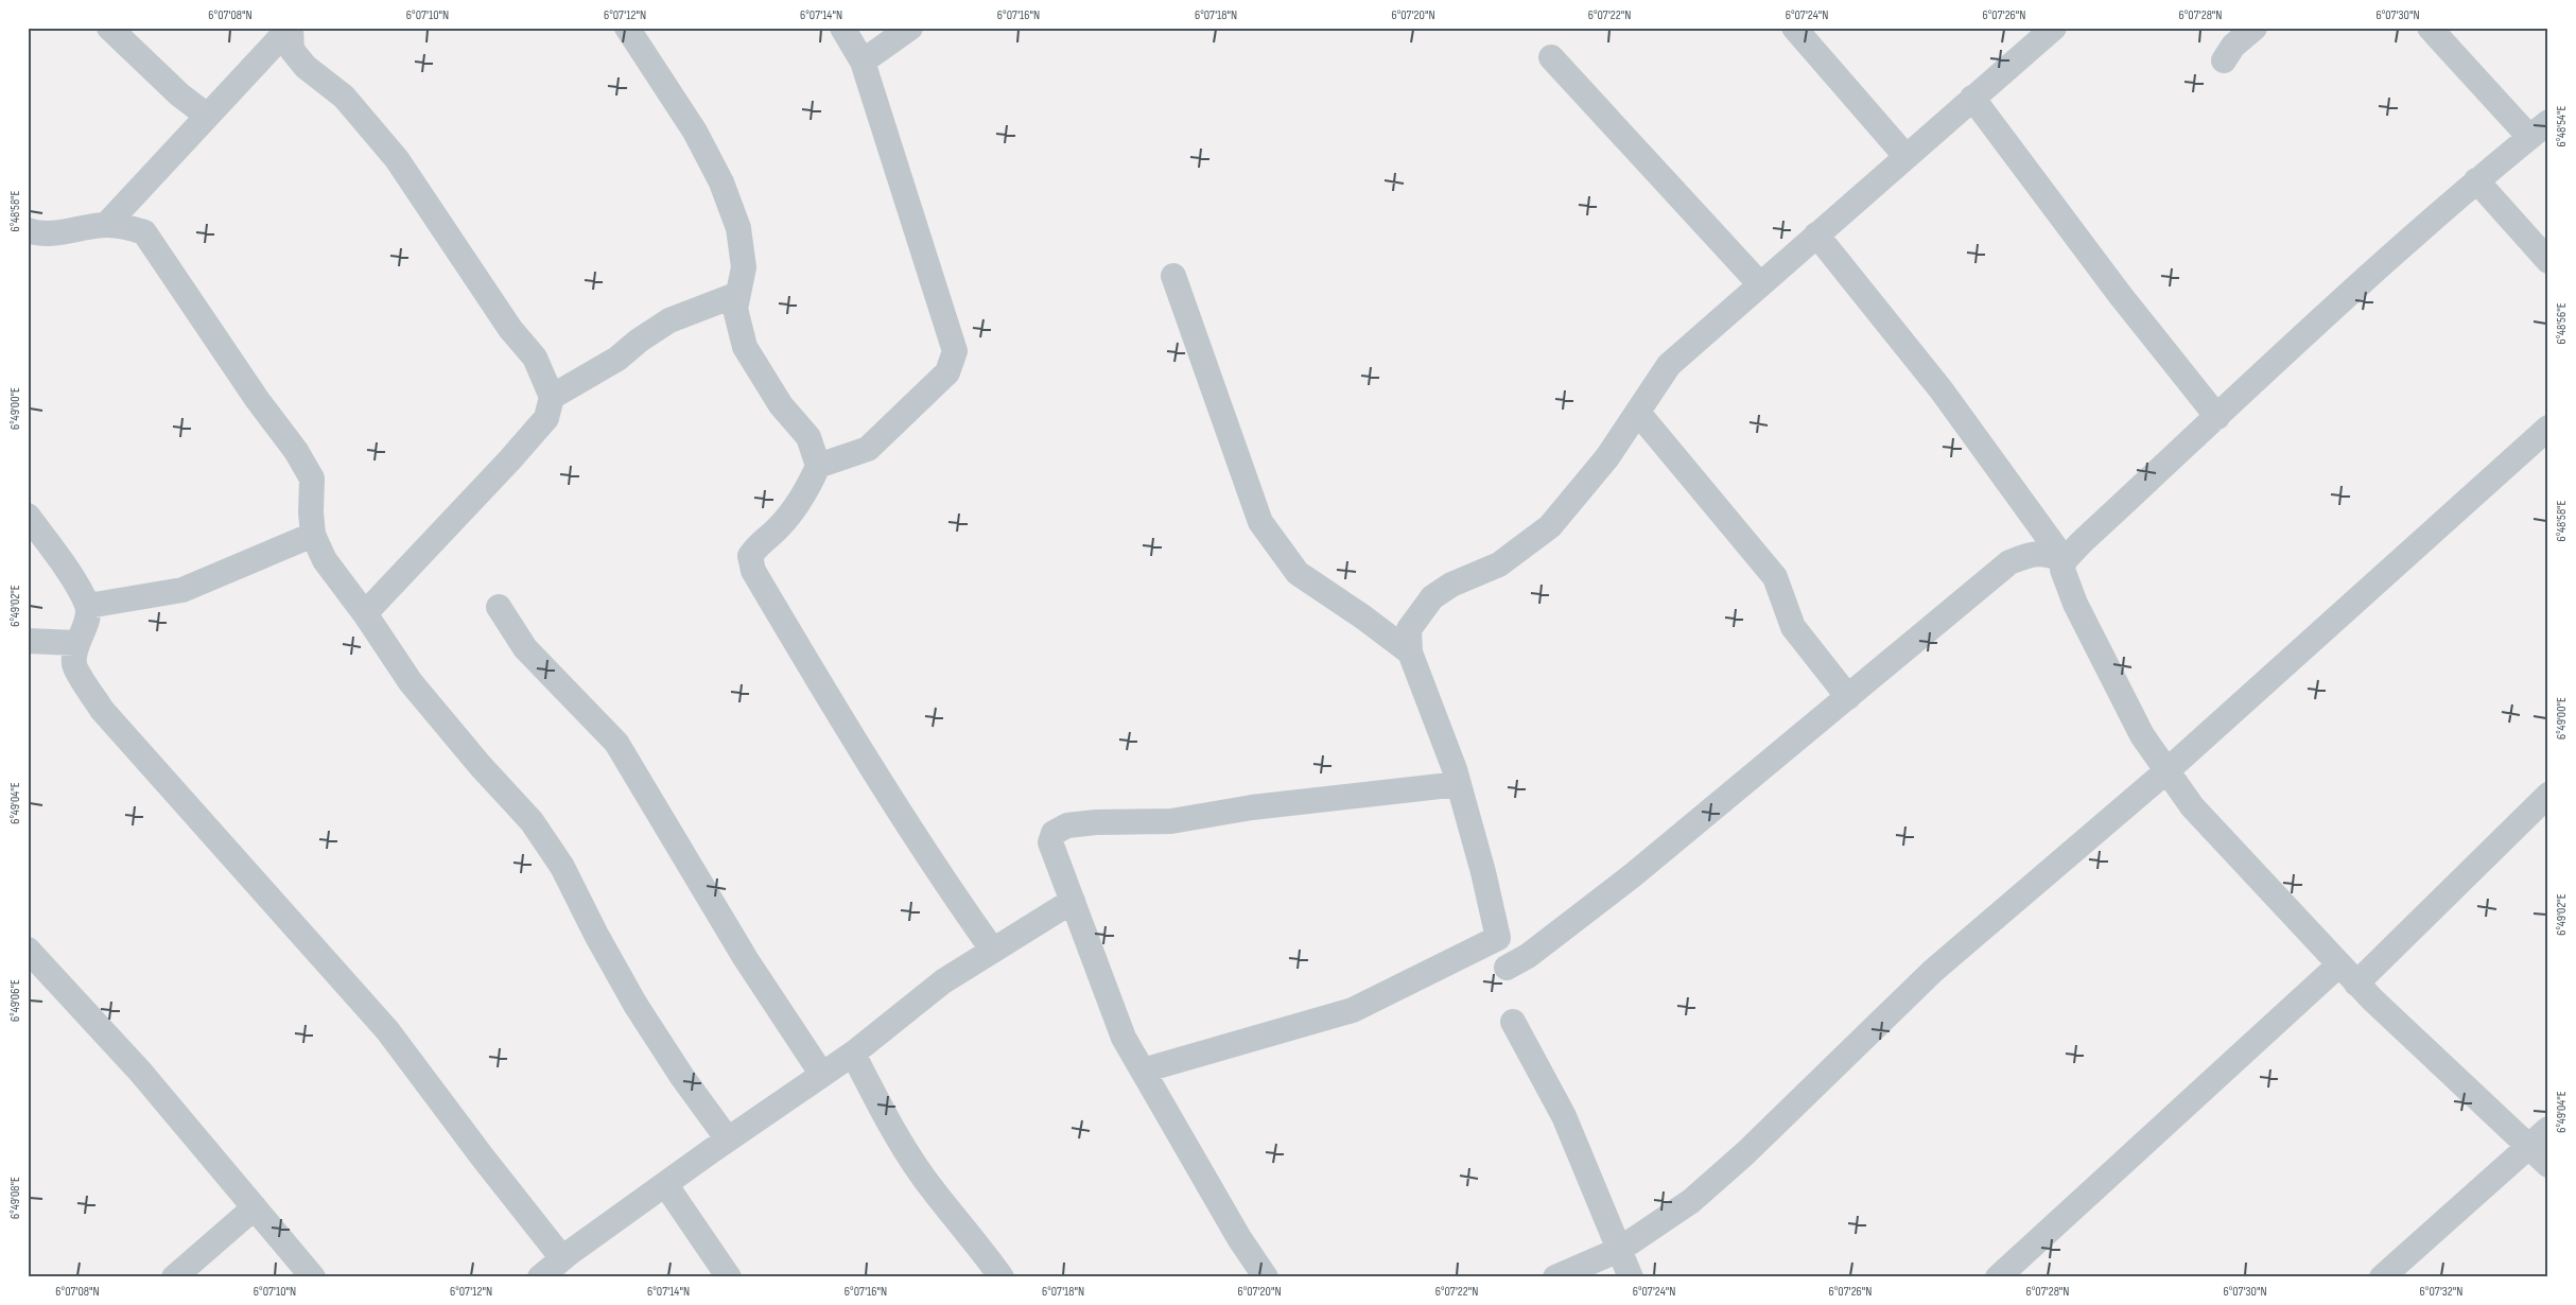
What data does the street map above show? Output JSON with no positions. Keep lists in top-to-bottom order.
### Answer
{
  "coordinates": [
    "6°07'08\"N",
    "6°07'10\"N",
    "6°07'12\"N",
    "6°07'14\"N",
    "6°07'16\"N",
    "6°07'18\"N",
    "6°07'20\"N",
    "6°07'22\"N",
    "6°07'24\"N",
    "6°07'26\"N",
    "6°07'28\"N",
    "6°07'30\"N",
    "6°48'54\"E",
    "6°48'58\"E",
    "6°48'56\"E",
    "6°49'00\"E",
    "6°49'02\"E",
    "6°49'04\"E",
    "6°49'06\"E",
    "6°49'08\"E",
    "6°07'32\"N"
  ]
}
